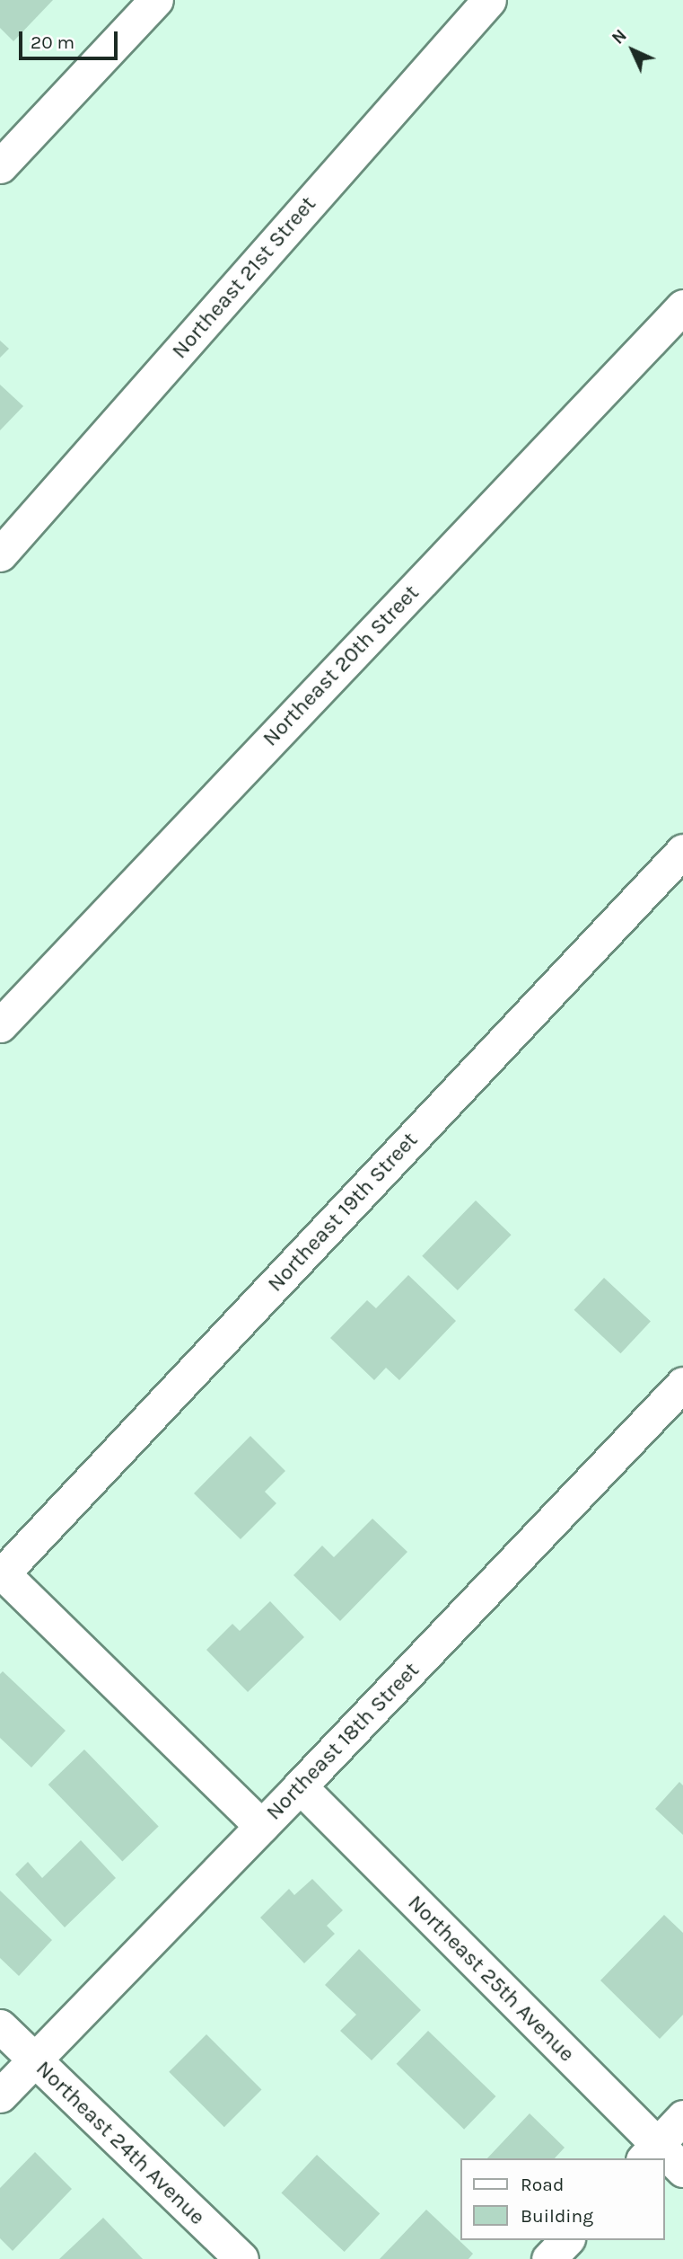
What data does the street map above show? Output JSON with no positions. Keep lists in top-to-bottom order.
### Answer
{
  "streets": {
    "street": [
      "Northeast 21st Street",
      "Northeast 20th Street",
      "Northeast 19th Street",
      "Northeast 18th Street",
      "Northeast 25th Avenue",
      "Northeast 24th Avenue"
    ]
  },
  "crossings": [
    ["Northeast 18th Street", "Northeast 25th Avenue"],
    ["Northeast 18th Street", "Northeast 24th Avenue"]
  ],
  "legend": ["Road", "Building"],
  "scale_bar": "20 m",
  "north": "top left"
}
